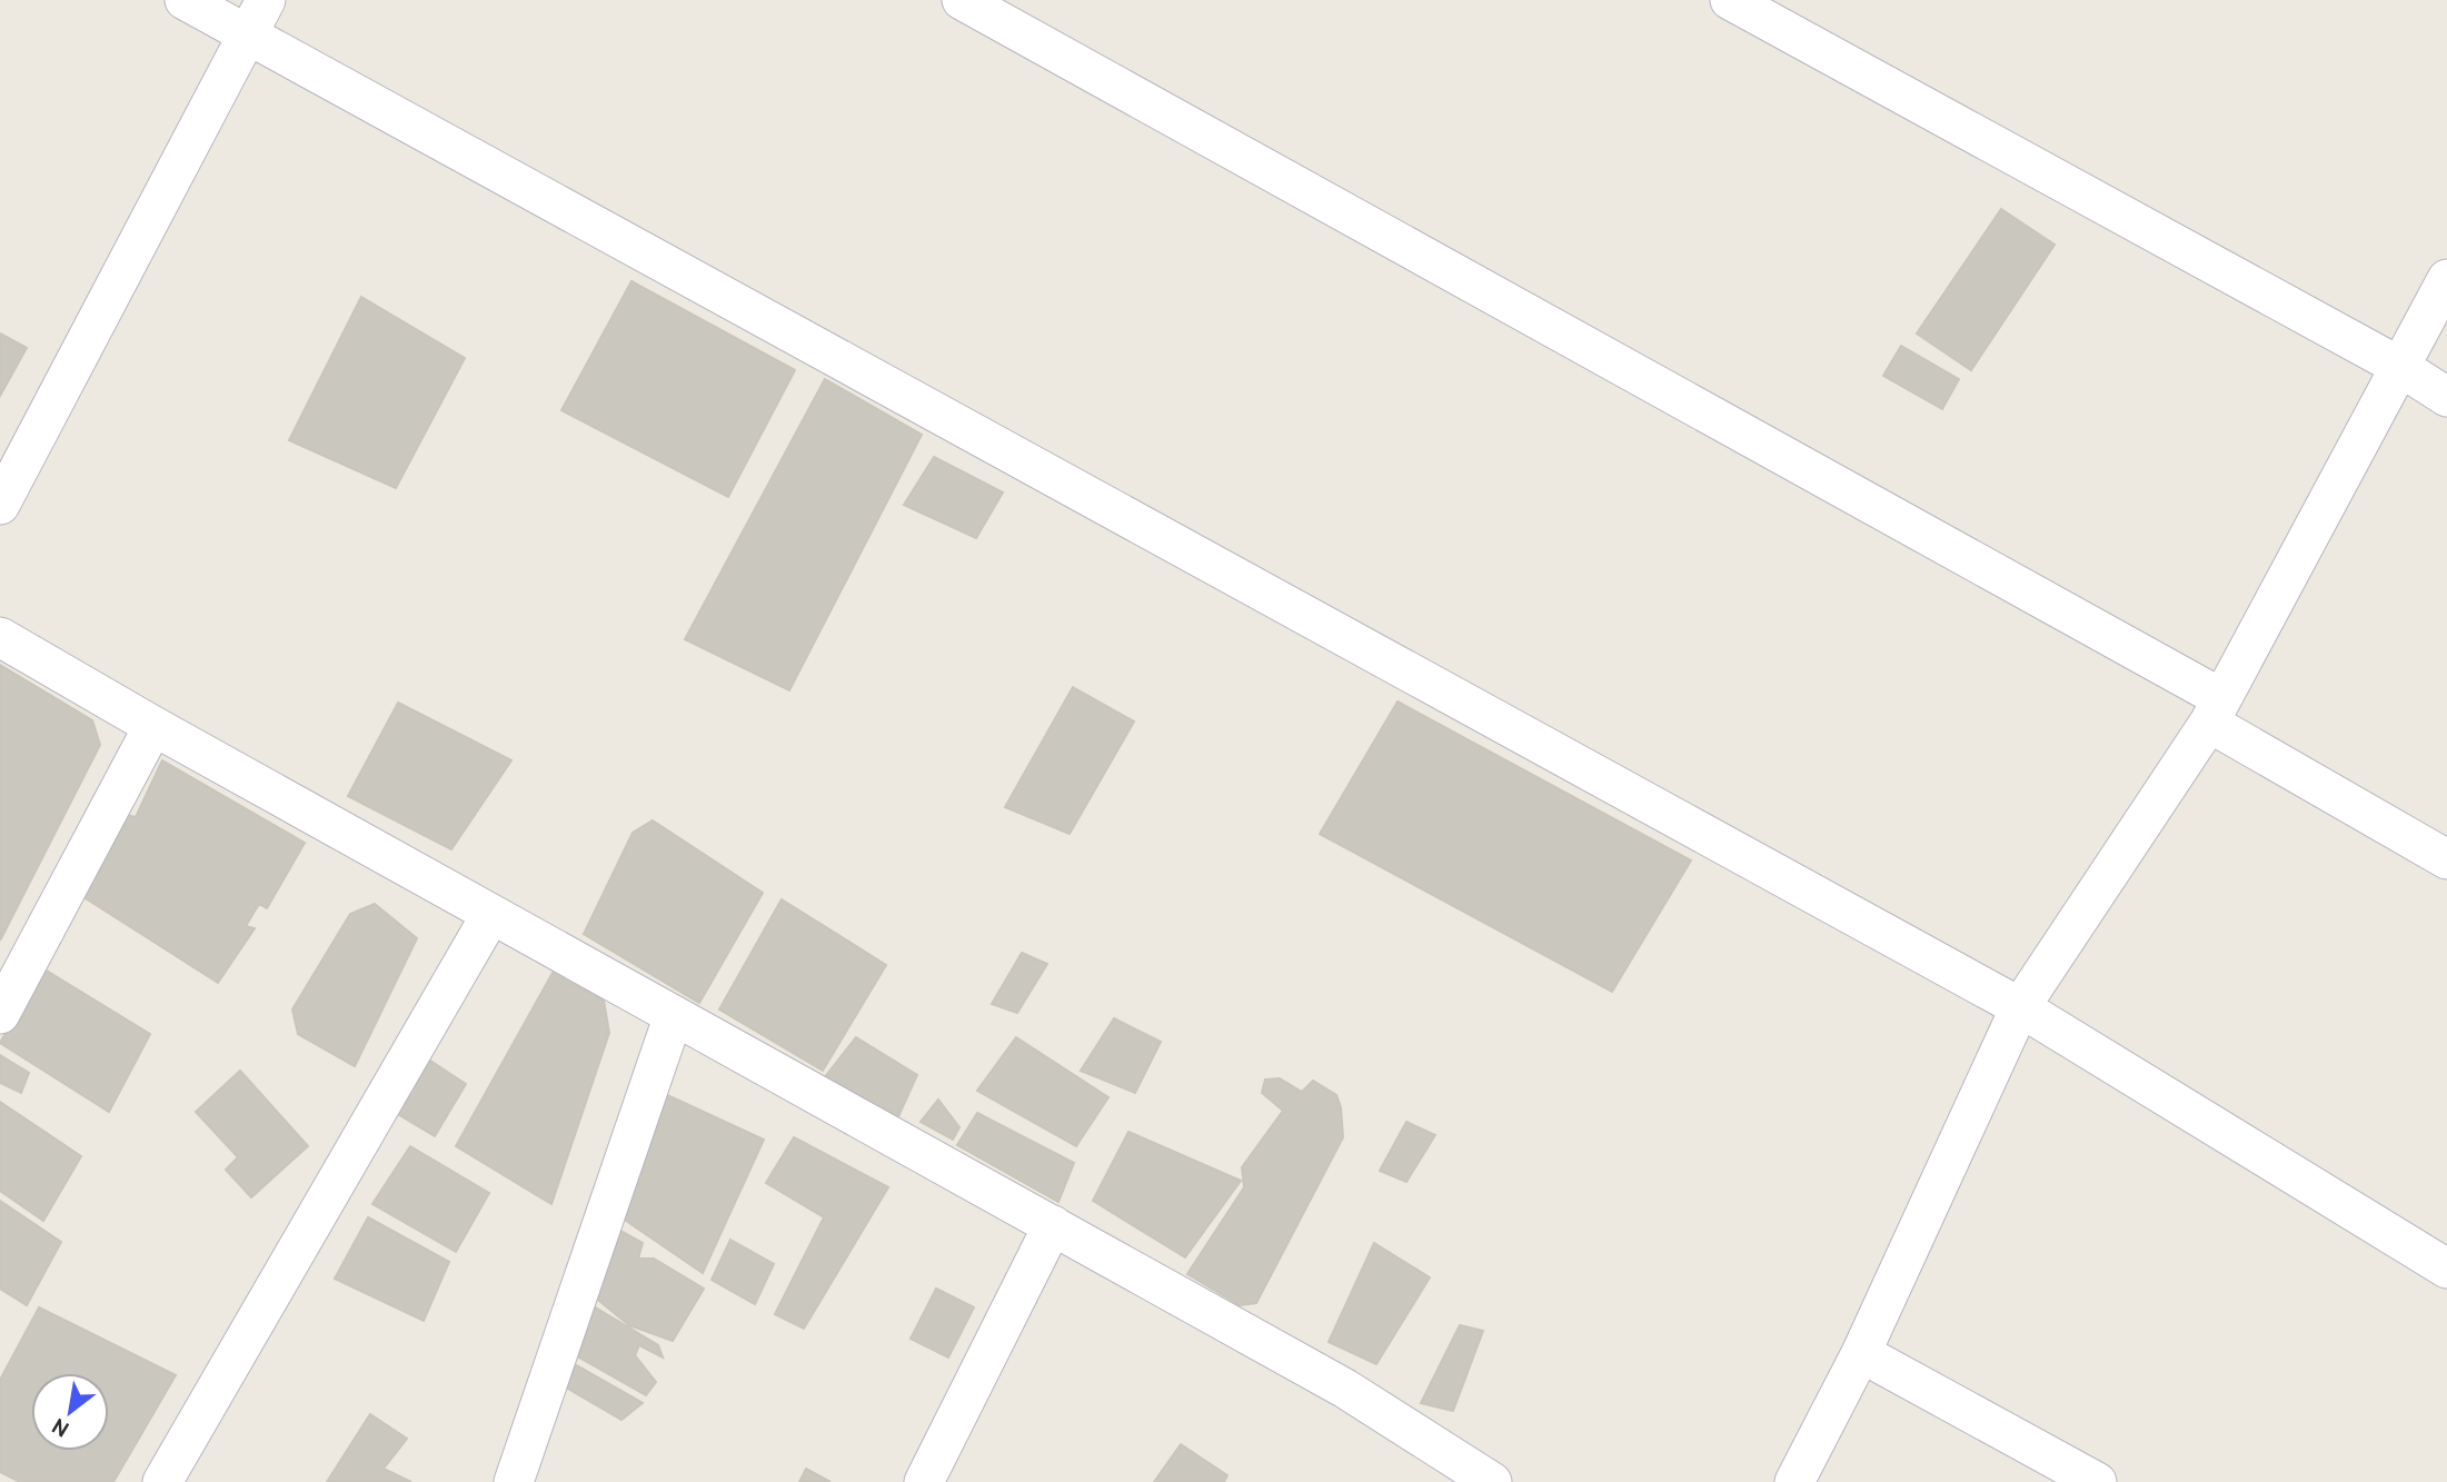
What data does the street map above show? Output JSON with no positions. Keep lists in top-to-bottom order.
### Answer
{
  "north": "bottom left"
}
